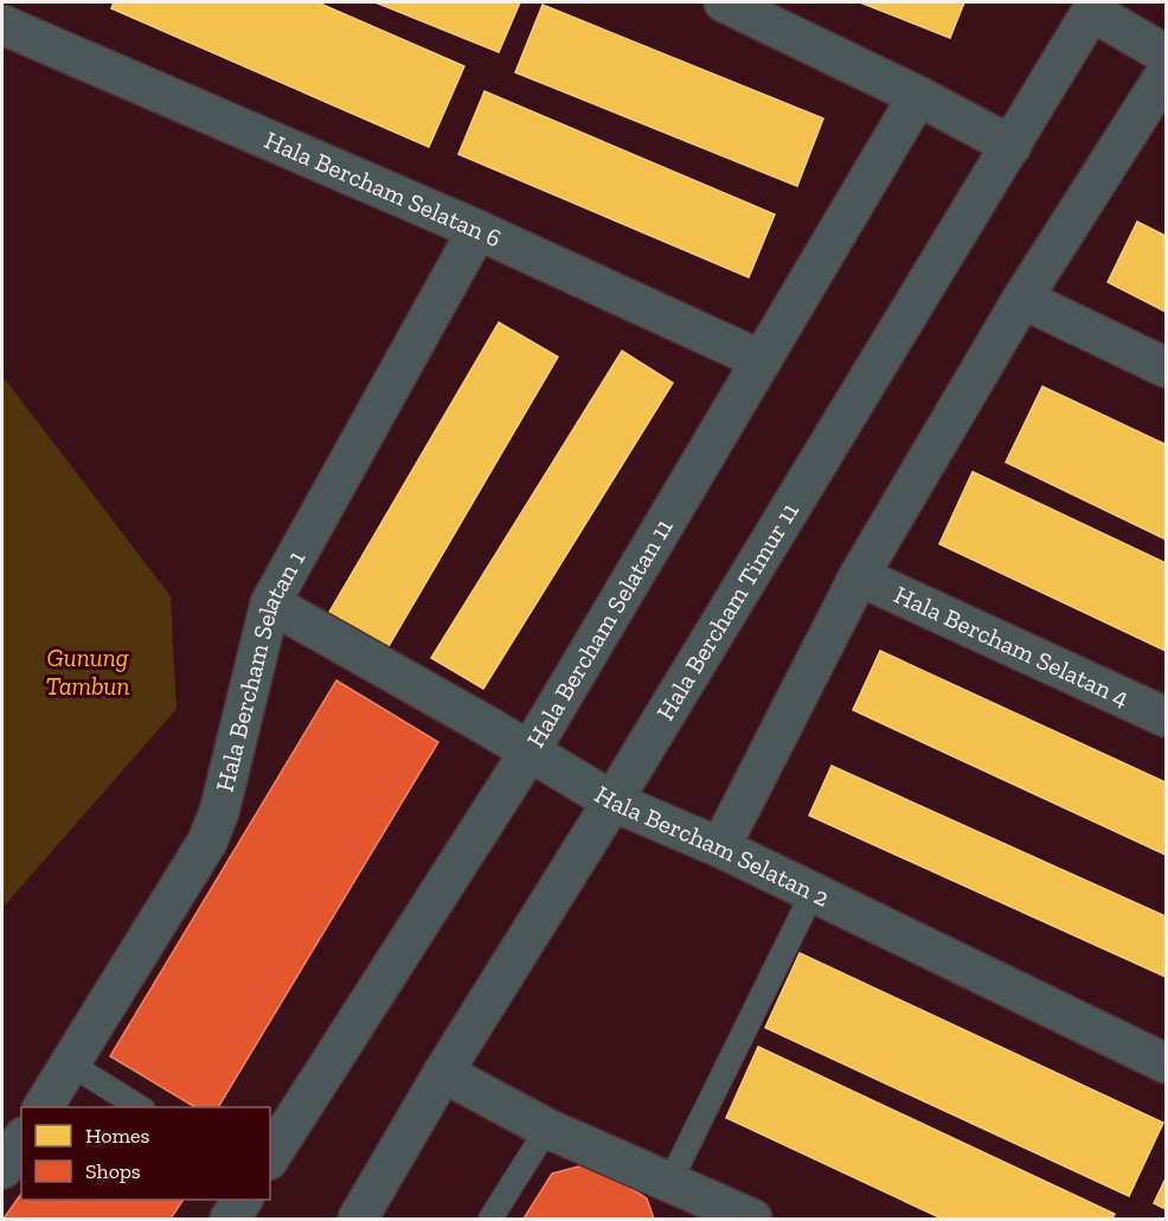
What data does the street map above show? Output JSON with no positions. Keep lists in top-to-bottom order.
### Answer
{
  "streets": {
    "street": [
      "Hala Bercham Selatan 6",
      "Hala Bercham Timur 11",
      "Hala Bercham Selatan 11",
      "Hala Bercham Selatan 4",
      "Hala Bercham Selatan 1",
      "Hala Bercham Selatan 2"
    ]
  },
  "crossings": [
    ["Hala Bercham Selatan 6", "Hala Bercham Selatan 11"],
    ["Hala Bercham Selatan 6", "Hala Bercham Selatan 1"],
    ["Hala Bercham Timur 11", "Hala Bercham Selatan 2"],
    ["Hala Bercham Selatan 11", "Hala Bercham Selatan 2"],
    ["Hala Bercham Selatan 1", "Hala Bercham Selatan 2"]
  ],
  "parks": ["Gunung Tambun"],
  "legend": ["Homes", "Shops"]
}
